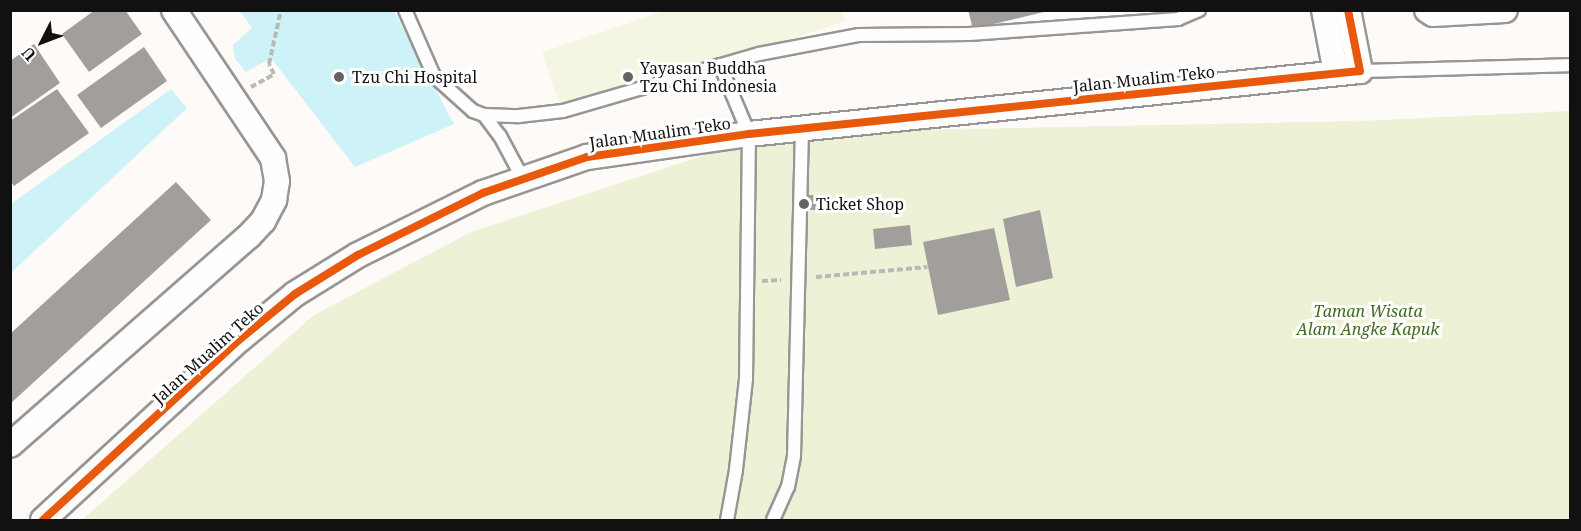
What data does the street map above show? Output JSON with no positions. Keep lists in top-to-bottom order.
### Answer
{
  "streets": {
    "street": ["Jalan Mualim Teko"]
  },
  "parks": ["Taman Wisata Alam Angke Kapuk"],
  "places": ["Tzu Chi Hospital", "Yayasan Buddha Tzu Chi Indonesia", "Ticket Shop"],
  "north": "bottom left"
}
